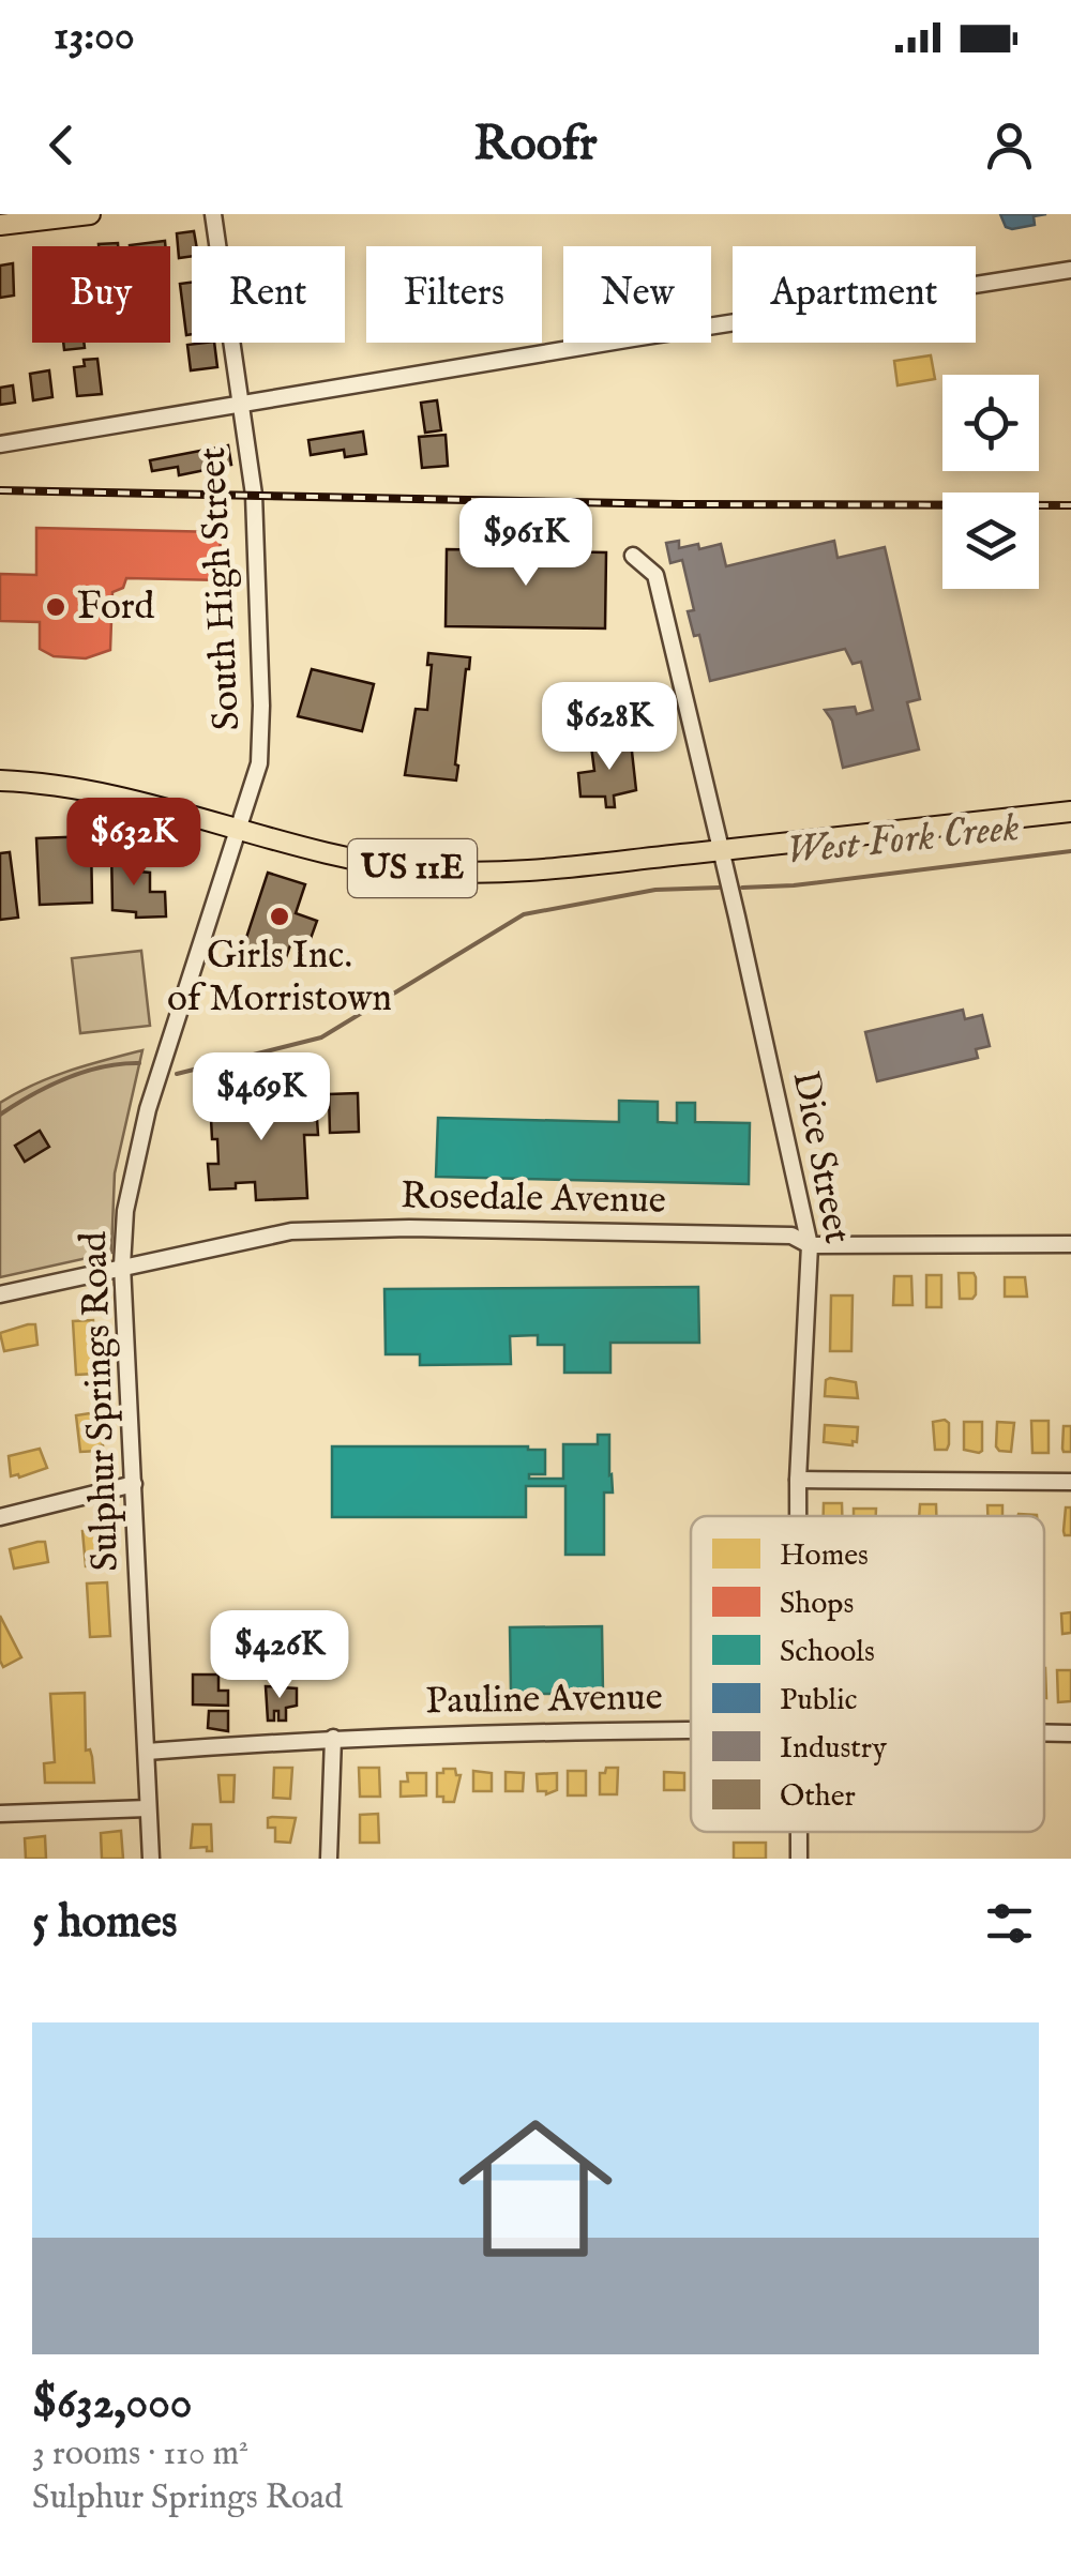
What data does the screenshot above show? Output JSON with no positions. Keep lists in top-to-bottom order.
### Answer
{
  "streets": {
    "main road": ["US 11E"],
    "street": [
      "South High Street",
      "Dice Street",
      "Rosedale Avenue",
      "Sulphur Springs Road",
      "Pauline Avenue"
    ]
  },
  "crossings": [
    ["South High Street", "US 11E"],
    ["South High Street", "Sulphur Springs Road"],
    ["US 11E", "Dice Street"],
    ["US 11E", "Sulphur Springs Road"],
    ["Dice Street", "Rosedale Avenue"],
    ["Rosedale Avenue", "Sulphur Springs Road"],
    ["Sulphur Springs Road", "Pauline Avenue"]
  ],
  "water": ["West Fork Creek"],
  "places": ["Ford", "Girls Inc. of Morristown"],
  "legend": [
    "Homes",
    "Shops",
    "Schools",
    "Public",
    "Industry",
    "Other"
  ],
  "page": {
    "status": "13:00",
    "header": "Roofr",
    "chip": [
      "Buy",
      "Rent",
      "Filters",
      "New",
      "Apartment"
    ],
    "price": [
      "$961K",
      "$628K",
      "$632K",
      "$469K",
      "$426K"
    ],
    "heading": "5 homes",
    "list": [
      {
        "name": "$632,000",
        "note": "3 rooms · 110 m² · Sulphur Springs Road"
      }
    ]
  }
}
